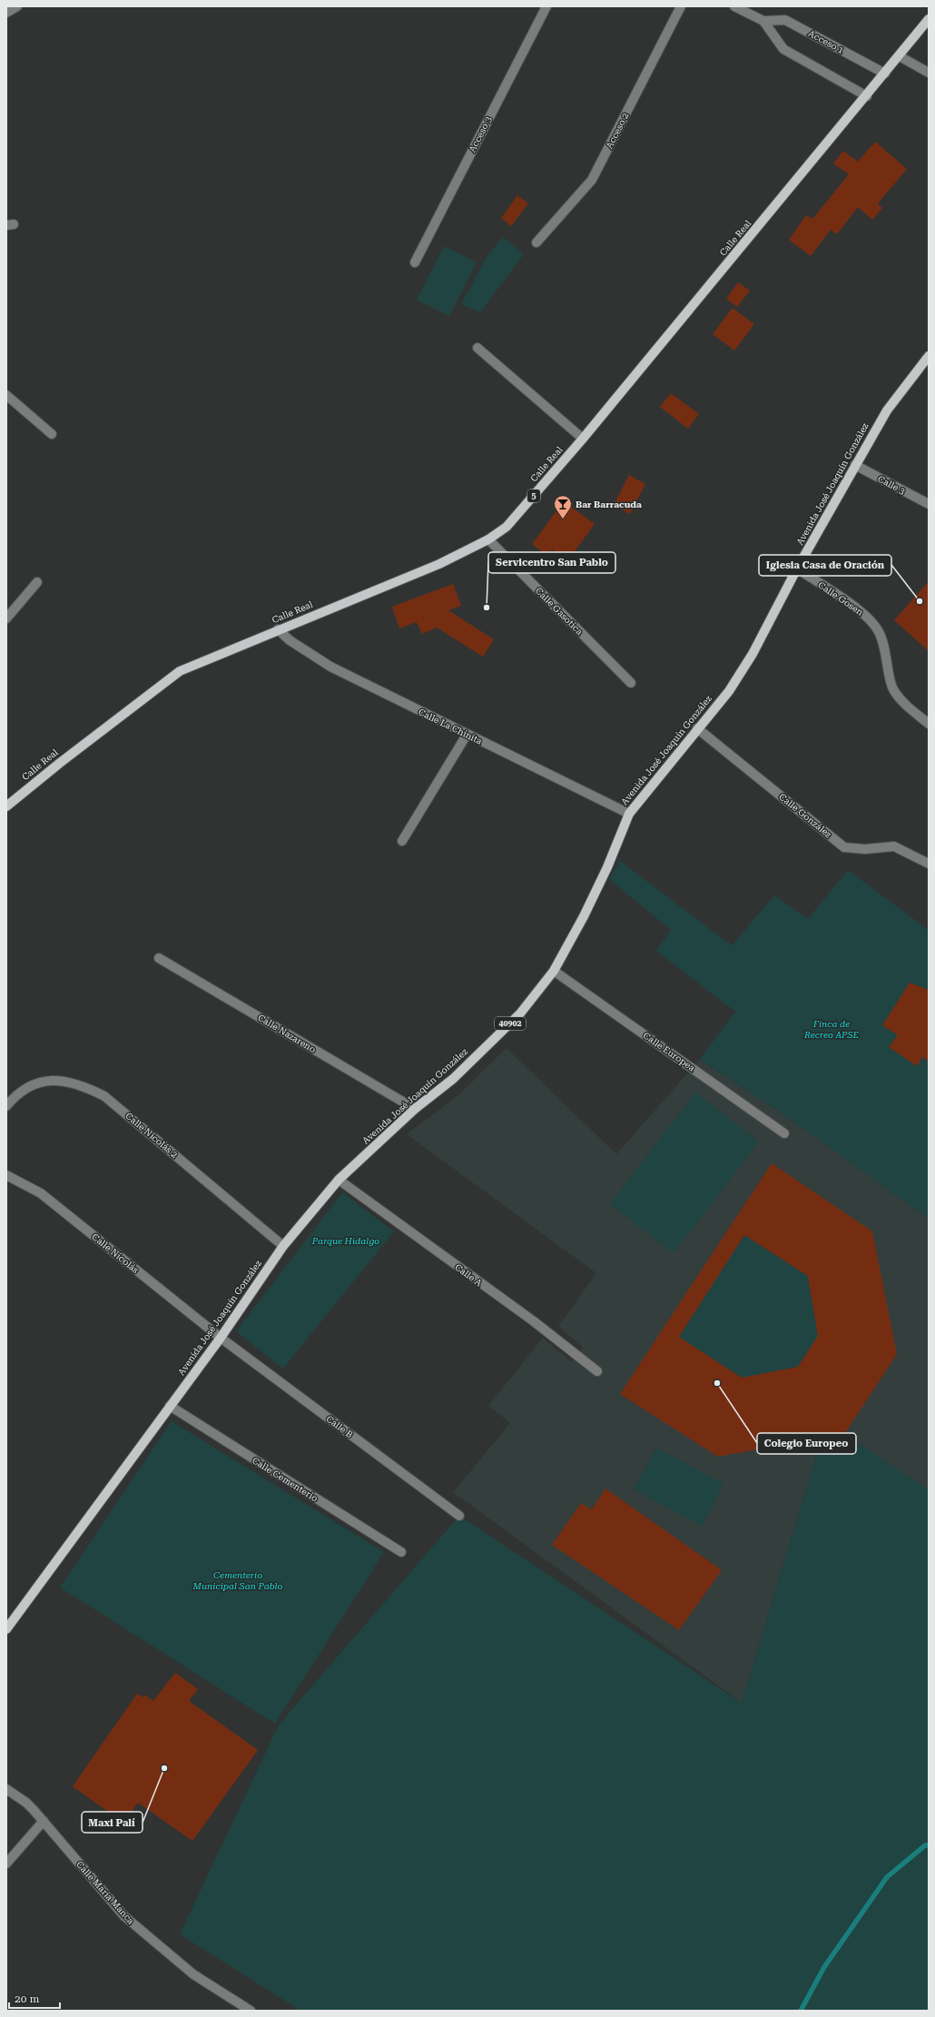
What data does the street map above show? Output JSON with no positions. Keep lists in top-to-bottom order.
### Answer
{
  "streets": {
    "main road": [
      "Calle Real",
      "Avenida José Joaquín González",
      "5",
      "40902"
    ],
    "street": [
      "Acceso 1",
      "Acceso 2",
      "Acceso 3",
      "Calle 3",
      "Calle Gosen",
      "Calle Gasotica",
      "Calle La Chinita",
      "Calle González",
      "Calle Nazareno",
      "Calle Europea",
      "Calle Nicolás 2",
      "Calle Nicolás",
      "Calle A",
      "Calle B",
      "Calle Cementerio",
      "Calle María Manca"
    ]
  },
  "crossings": [
    ["Acceso 1", "Calle Real"],
    ["Calle Real", "Calle Gasotica"],
    ["Calle Real", "Calle La Chinita"],
    ["Avenida José Joaquín González", "Calle 3"],
    ["Avenida José Joaquín González", "Calle Gosen"],
    ["Avenida José Joaquín González", "Calle La Chinita"],
    ["Avenida José Joaquín González", "Calle González"],
    ["Avenida José Joaquín González", "Calle Nazareno"],
    ["Avenida José Joaquín González", "Calle Europea"],
    ["Avenida José Joaquín González", "Calle Nicolás 2"],
    ["Avenida José Joaquín González", "Calle Nicolás"],
    ["Avenida José Joaquín González", "Calle A"],
    ["Avenida José Joaquín González", "Calle B"],
    ["Avenida José Joaquín González", "Calle Cementerio"],
    ["Calle Nicolás", "Calle B"]
  ],
  "parks": ["Finca de Recreo APSE", "Parque Hidalgo", "Cementerio Municipal San Pablo"],
  "places": {
    "bar": ["Bar Barracuda"],
    "other": [
      "Iglesia Casa de Oración",
      "Servicentro San Pablo",
      "Colegio Europeo",
      "Maxi Palí"
    ]
  },
  "scale_bar": "20 m"
}
